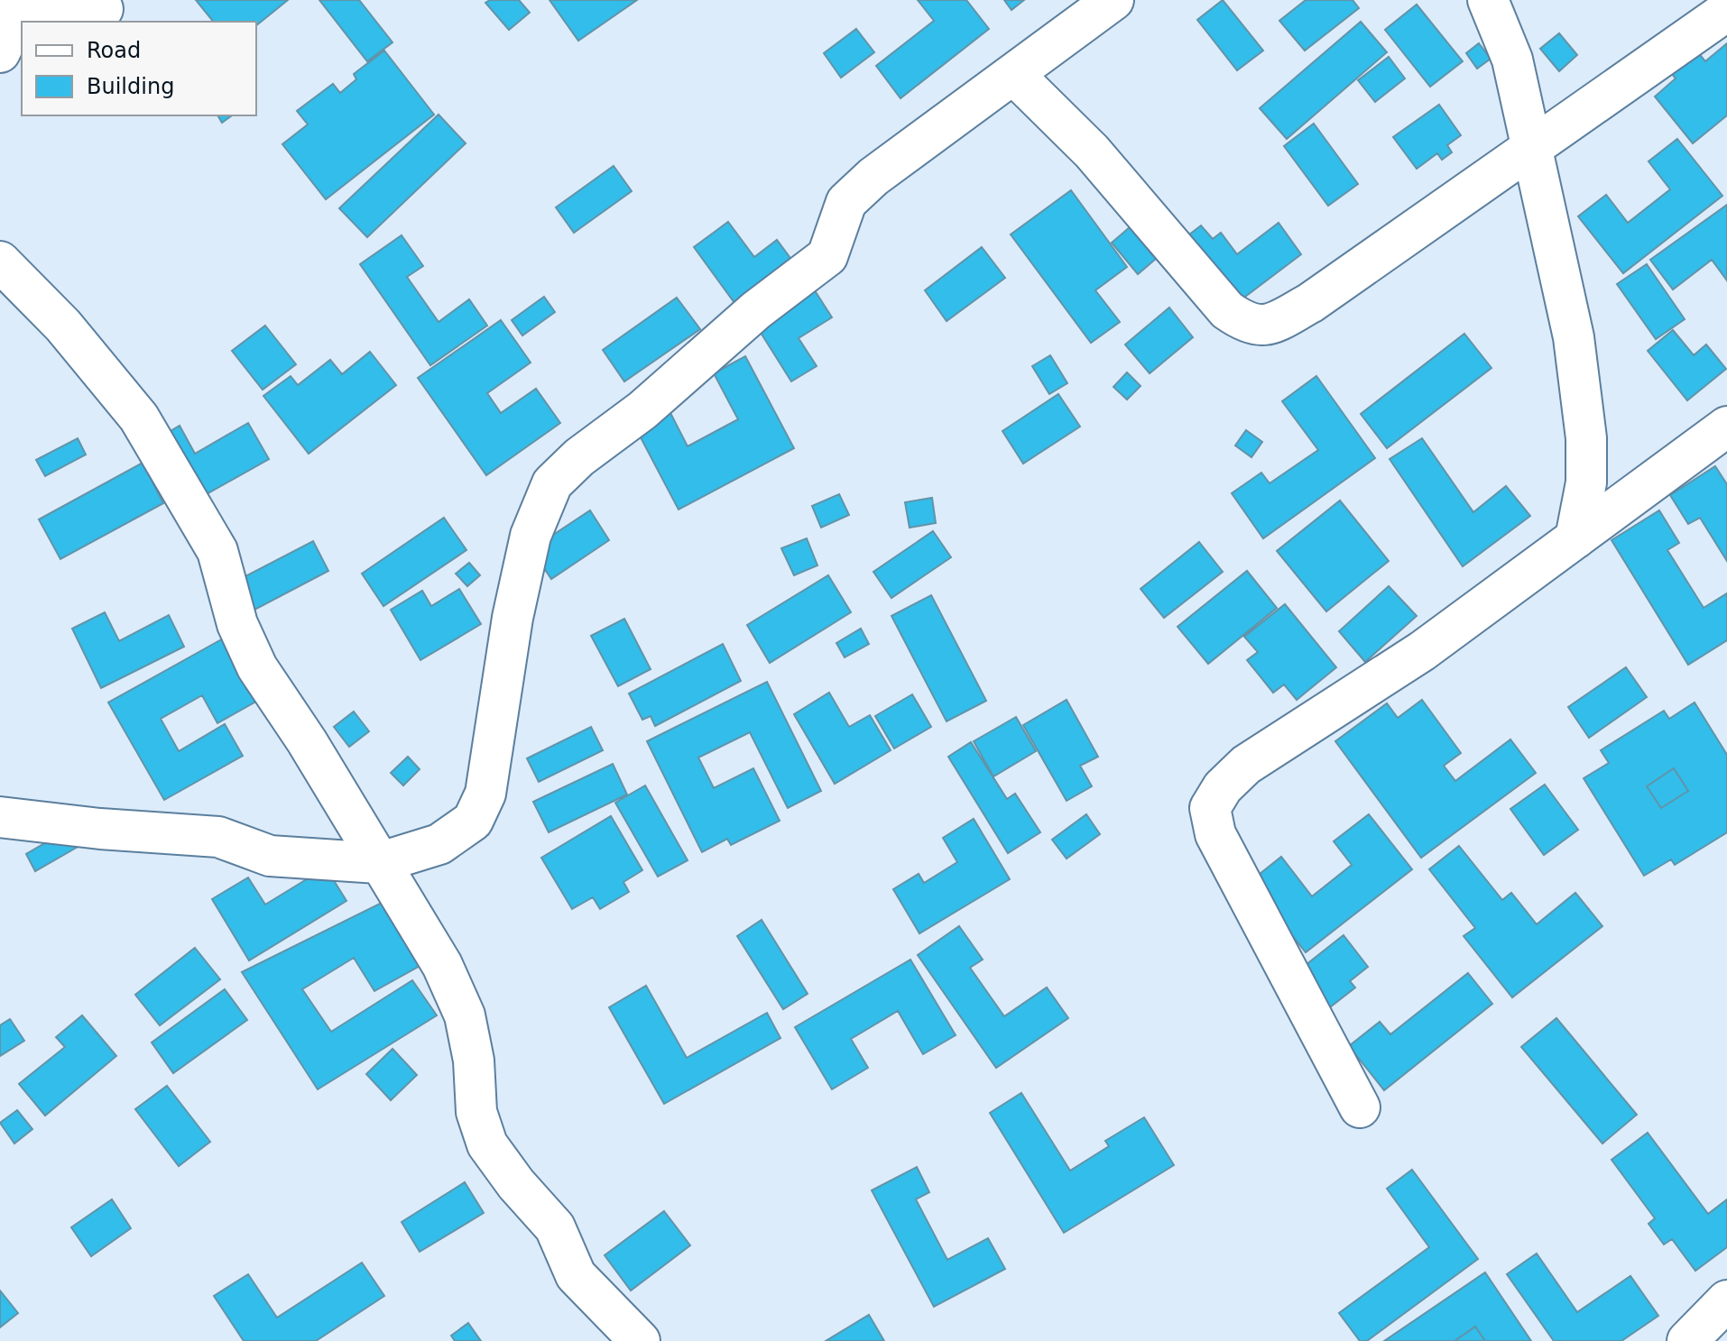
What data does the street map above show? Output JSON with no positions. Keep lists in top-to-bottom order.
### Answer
{
  "legend": ["Road", "Building"]
}
